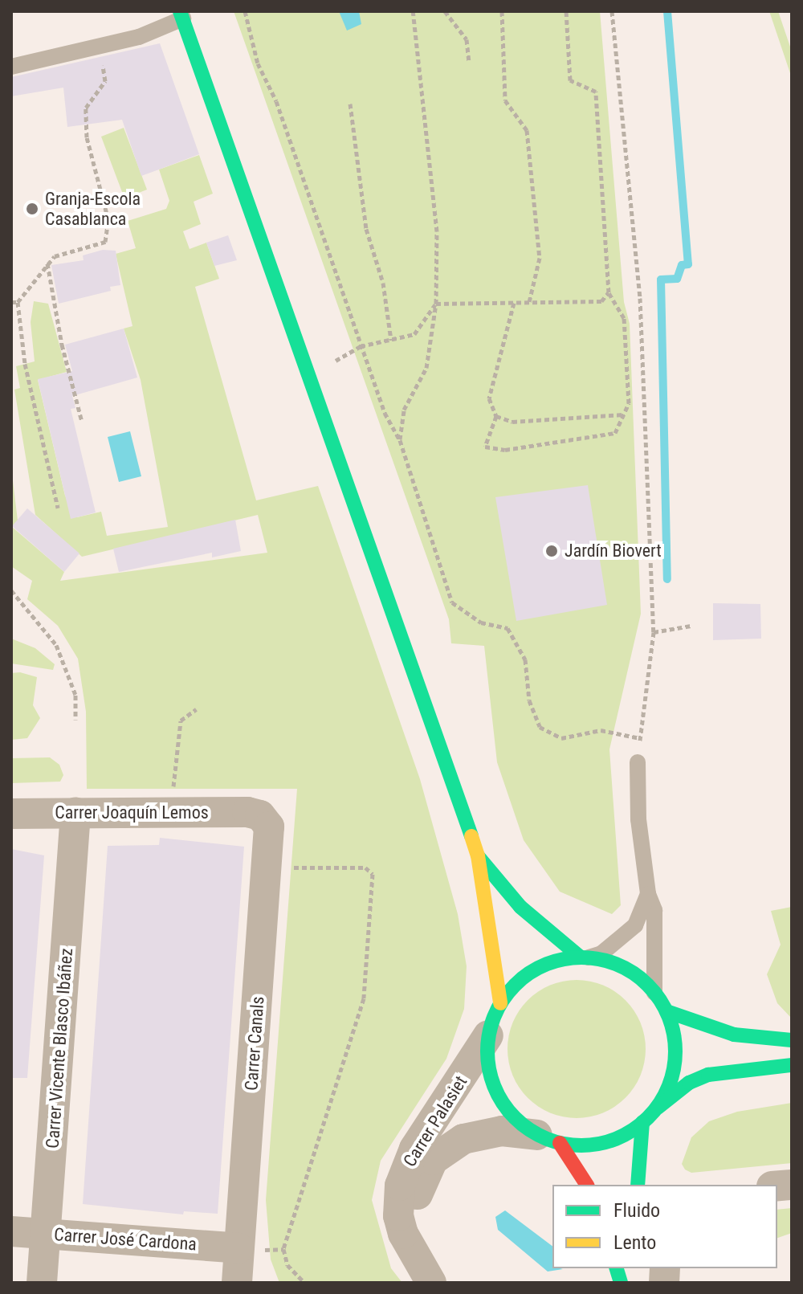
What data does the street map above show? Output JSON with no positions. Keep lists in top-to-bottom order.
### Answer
{
  "streets": {
    "street": [
      "Carrer Joaquín Lemos",
      "Carrer Canals",
      "Carrer Vicente Blasco Ibáñez",
      "Carrer Palasiet",
      "Carrer José Cardona"
    ]
  },
  "crossings": [
    ["Carrer Joaquín Lemos", "Carrer Canals"],
    ["Carrer Joaquín Lemos", "Carrer Vicente Blasco Ibáñez"],
    ["Carrer Canals", "Carrer José Cardona"],
    ["Carrer Vicente Blasco Ibáñez", "Carrer José Cardona"]
  ],
  "places": ["Granja-Escola Casablanca", "Jardín Biovert"],
  "legend": ["Fluido", "Lento"]
}
